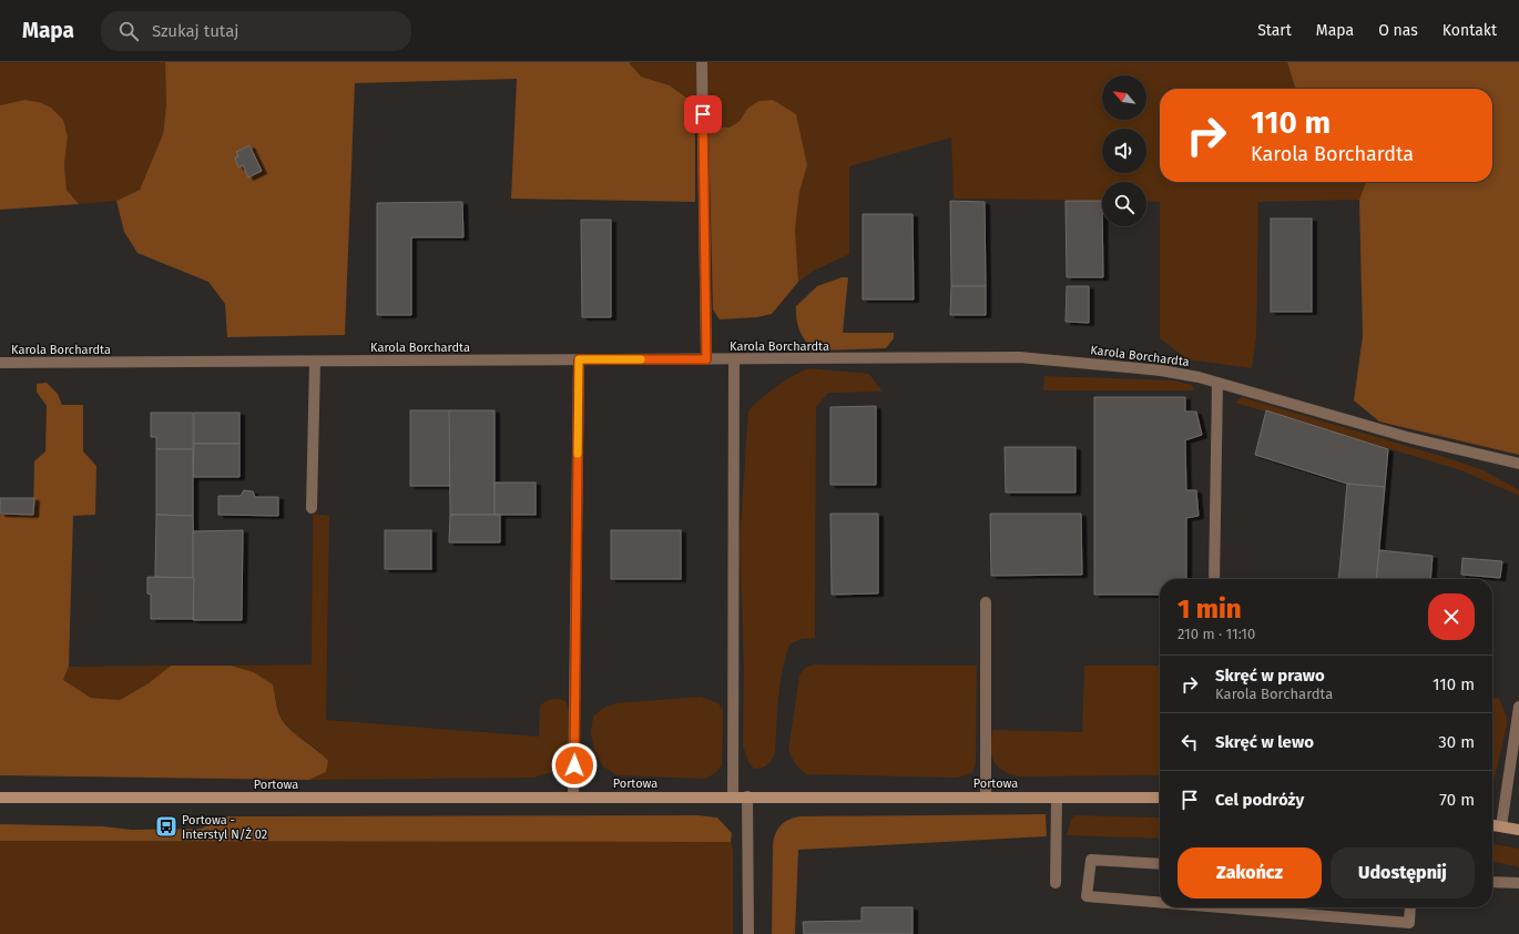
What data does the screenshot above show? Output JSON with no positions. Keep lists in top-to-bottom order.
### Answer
{
  "streets": {
    "main road": ["Portowa"],
    "street": ["Karola Borchardta"]
  },
  "places": {
    "bus stop": ["Portowa - Interstyl N/Ż 02"]
  },
  "north": "top left",
  "page": {
    "header": "Mapa",
    "search": "Szukaj tutaj",
    "nav": [
      "Start",
      "Mapa",
      "O nas",
      "Kontakt"
    ],
    "turn": ["110 m", "Karola Borchardta"],
    "heading": ["1 min", "210 m · 11:10"],
    "list": [
      {
        "name": "Skręć w prawo",
        "note": "Karola Borchardta",
        "value": "110 m"
      },
      {
        "name": "Skręć w lewo",
        "value": "30 m"
      },
      {
        "name": "Cel podróży",
        "value": "70 m"
      }
    ],
    "buttons": ["Zakończ", "Udostępnij"]
  }
}
